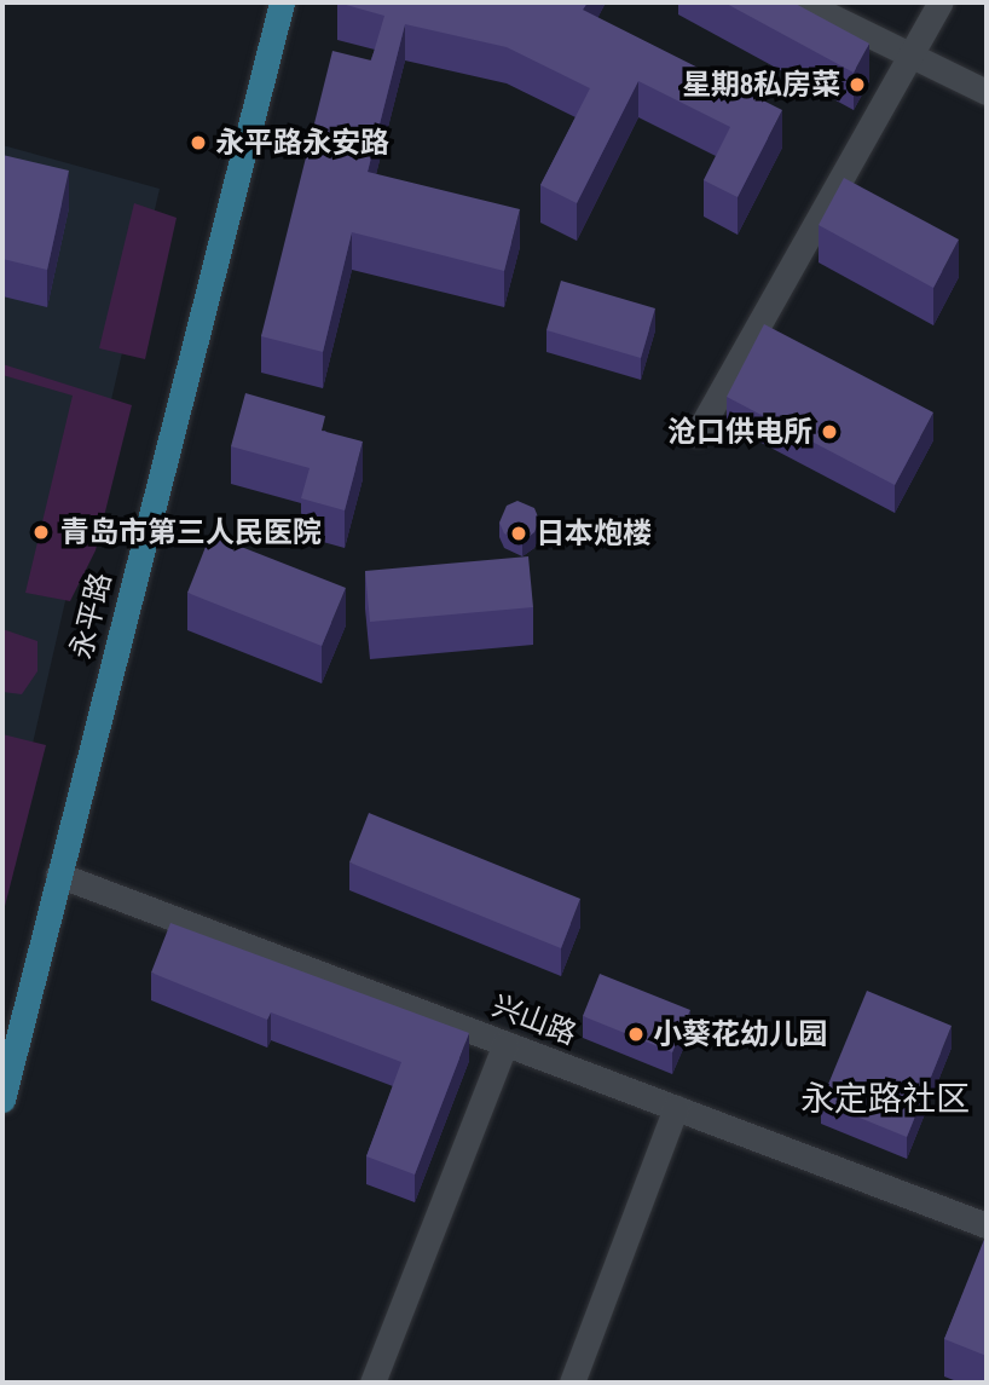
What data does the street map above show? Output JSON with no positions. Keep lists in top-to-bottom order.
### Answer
{
  "streets": {
    "main road": ["永平路"],
    "street": ["兴山路"]
  },
  "crossings": [
    ["永平路", "兴山路"]
  ],
  "districts": ["永定路社区"],
  "places": [
    "星期8私房菜",
    "永平路永安路",
    "沧口供电所",
    "青岛市第三人民医院",
    "日本炮楼",
    "小葵花幼儿园"
  ]
}
